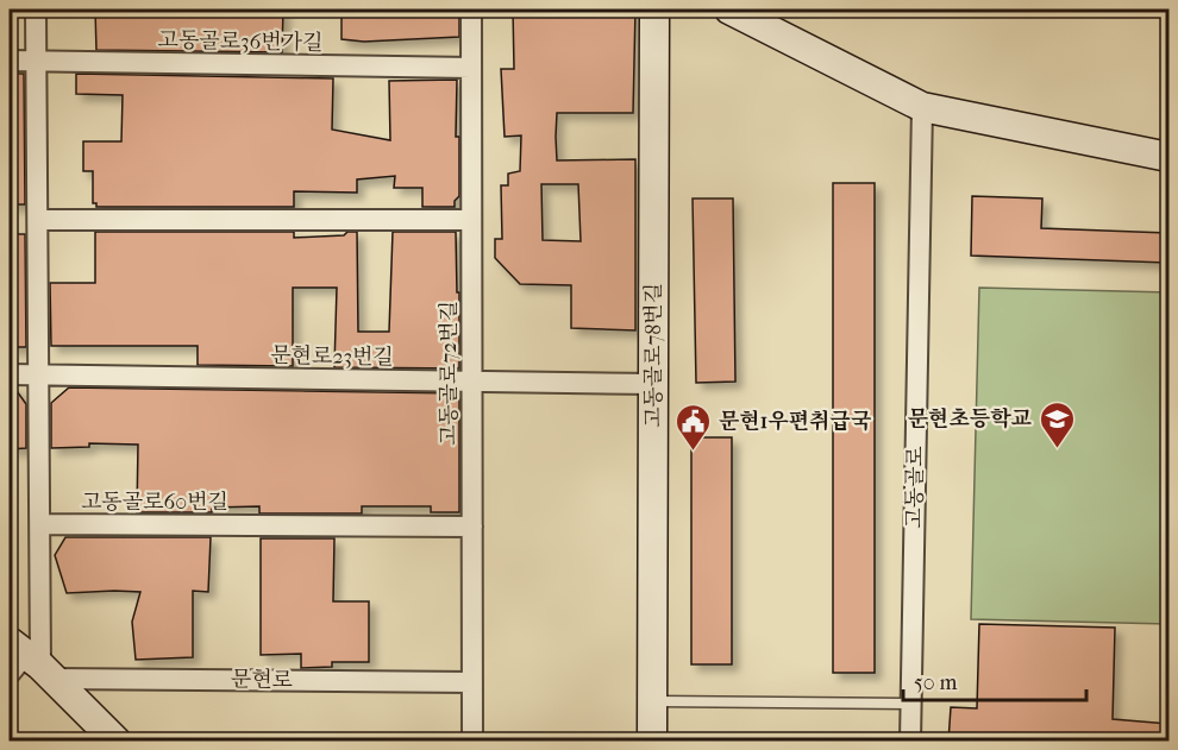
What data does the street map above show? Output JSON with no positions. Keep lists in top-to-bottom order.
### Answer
{
  "streets": {
    "street": [
      "고동골로36번가길",
      "고동골로78번길",
      "문현로23번길",
      "고동골로72번길",
      "고동골로",
      "고동골로60번길",
      "문현로"
    ]
  },
  "crossings": [
    ["고동골로36번가길", "고동골로72번길"],
    ["고동골로78번길", "문현로23번길"],
    ["문현로23번길", "고동골로72번길"],
    ["고동골로72번길", "고동골로60번길"],
    ["고동골로72번길", "문현로"]
  ],
  "places": {
    "school or university": ["문현초등학교"],
    "public building": ["문현1우편취급국"]
  },
  "scale_bar": "50 m"
}
